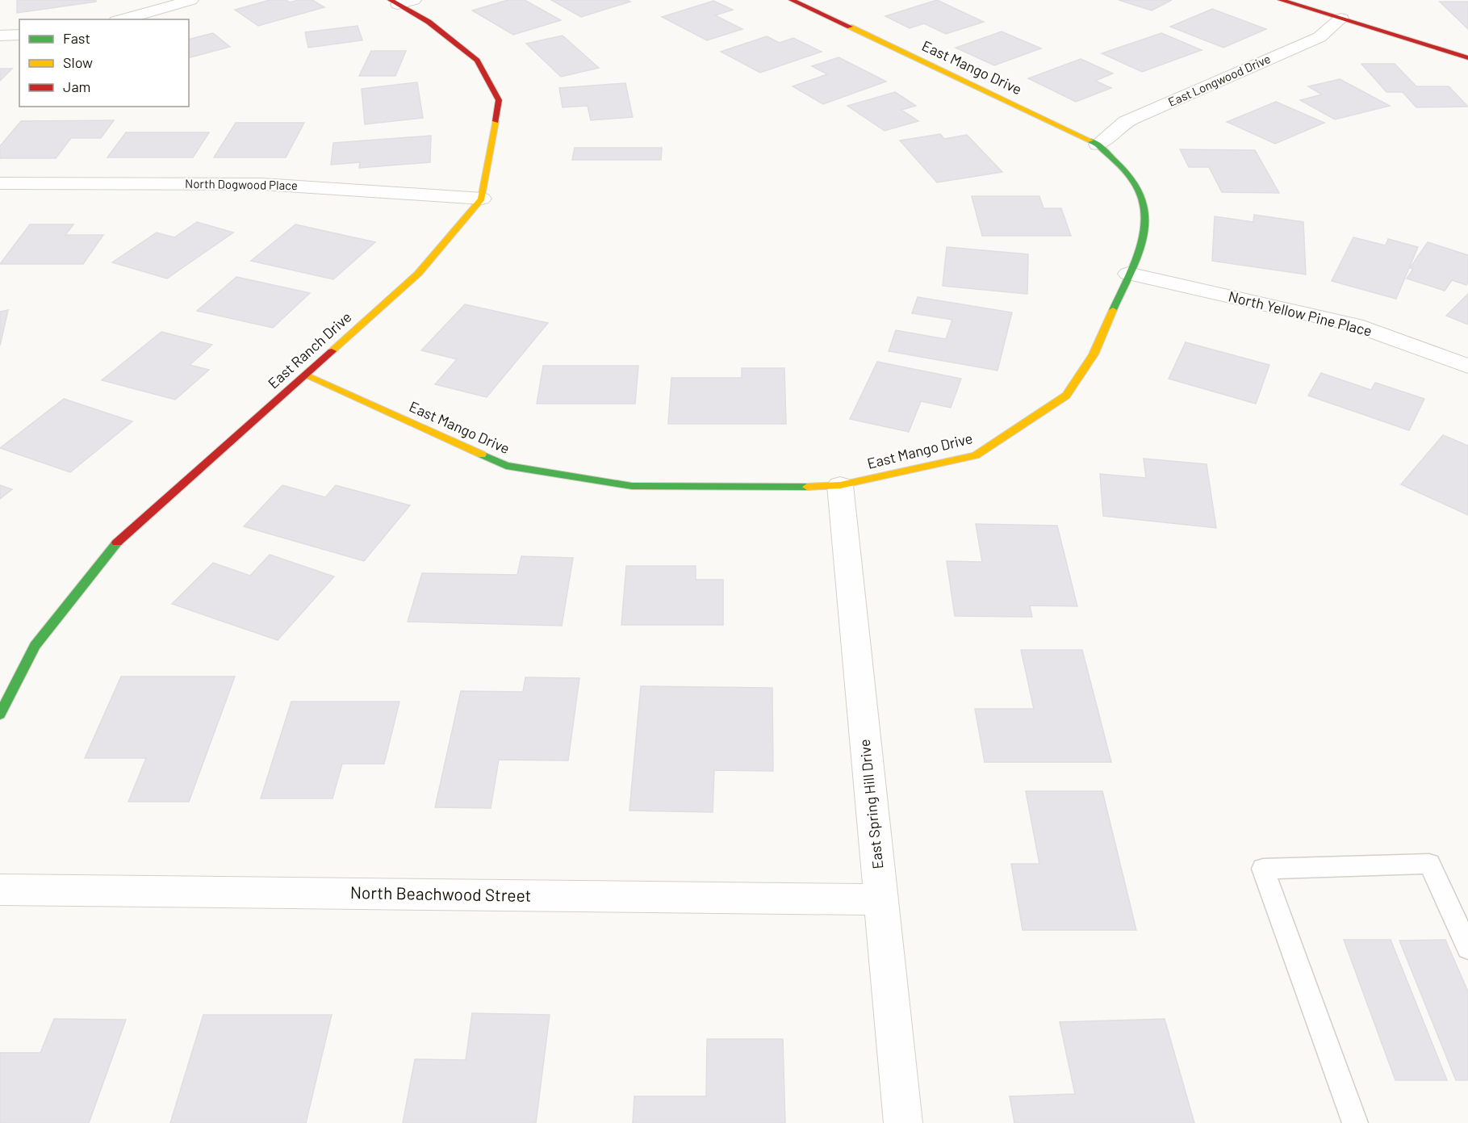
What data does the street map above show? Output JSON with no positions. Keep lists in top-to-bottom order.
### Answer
{
  "streets": {
    "street": [
      "East Mango Drive",
      "East Longwood Drive",
      "North Dogwood Place",
      "North Yellow Pine Place",
      "East Ranch Drive",
      "East Spring Hill Drive",
      "North Beachwood Street"
    ]
  },
  "crossings": [
    ["East Mango Drive", "East Longwood Drive"],
    ["East Mango Drive", "North Yellow Pine Place"],
    ["East Mango Drive", "East Ranch Drive"],
    ["East Mango Drive", "East Spring Hill Drive"],
    ["North Dogwood Place", "East Ranch Drive"],
    ["East Spring Hill Drive", "North Beachwood Street"]
  ],
  "legend": ["Fast", "Slow", "Jam"]
}
